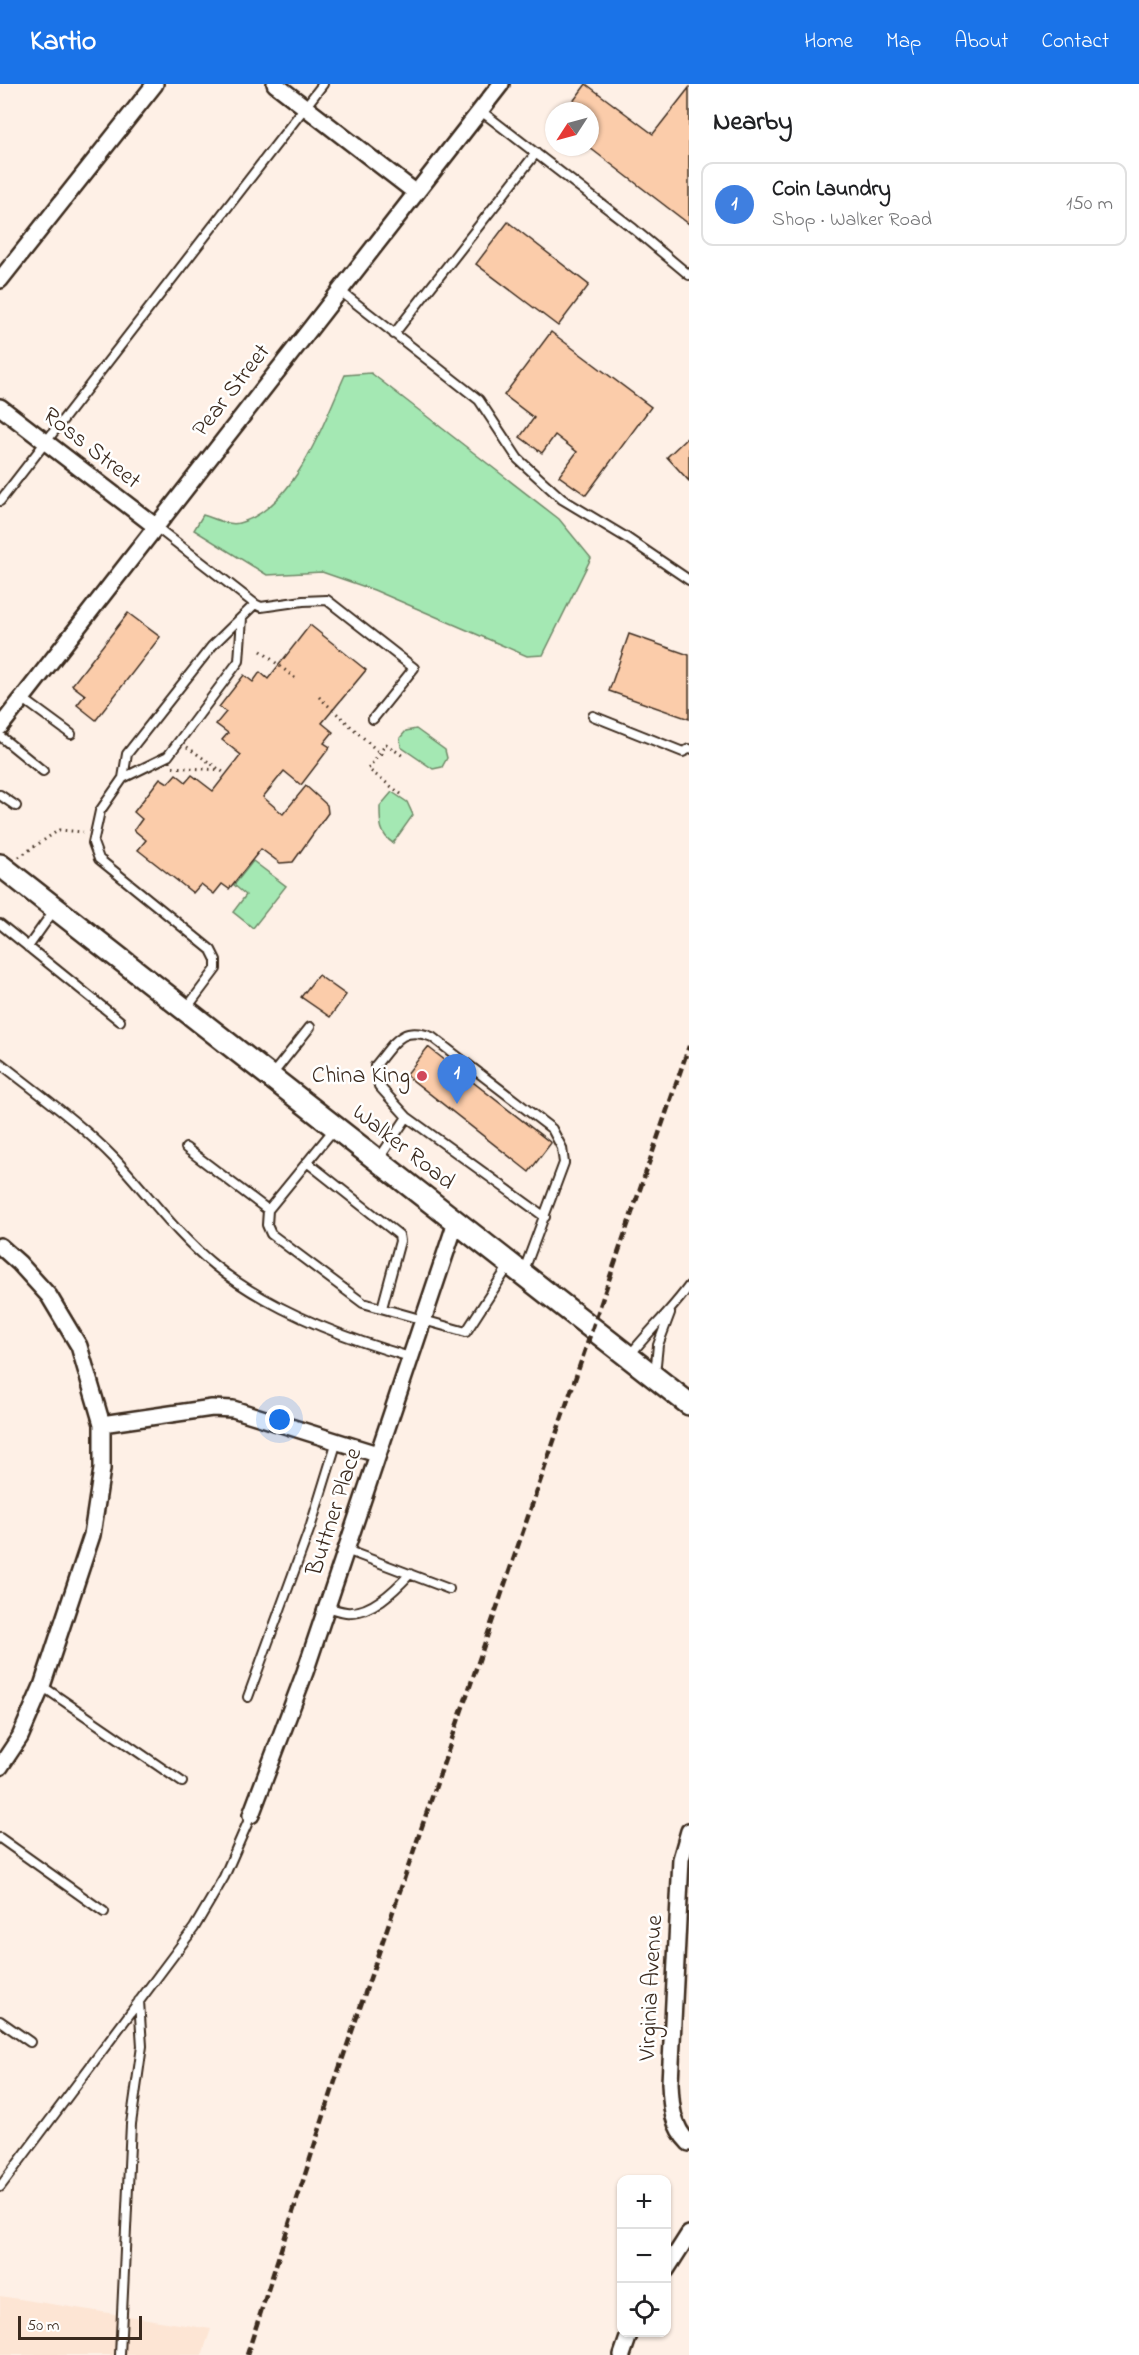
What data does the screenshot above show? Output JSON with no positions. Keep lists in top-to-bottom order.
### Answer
{
  "streets": {
    "street": [
      "Pear Street",
      "Ross Street",
      "Walker Road",
      "Buttner Place",
      "Virginia Avenue"
    ]
  },
  "crossings": [
    ["Pear Street", "Ross Street"],
    ["Walker Road", "Buttner Place"]
  ],
  "places": ["China King"],
  "scale_bar": "50 m",
  "north": "bottom left",
  "page": {
    "header": "Kartio",
    "nav": [
      "Home",
      "Map",
      "About",
      "Contact"
    ],
    "heading": "Nearby",
    "list": [
      {
        "mark": "1",
        "name": "Coin Laundry",
        "note": "Shop · Walker Road",
        "value": "150 m"
      }
    ],
    "pins": "1",
    "map_buttons": ["+", "−"],
    "scale": "50 m"
  }
}
